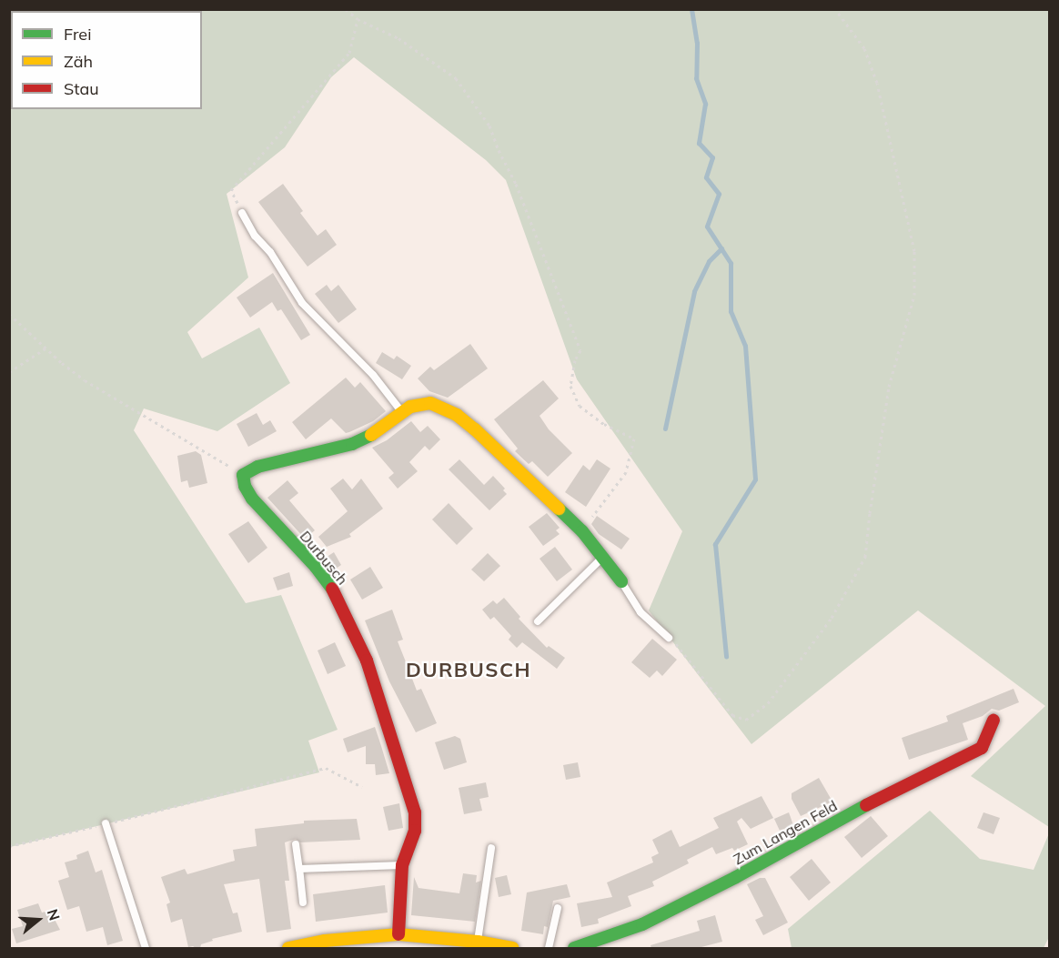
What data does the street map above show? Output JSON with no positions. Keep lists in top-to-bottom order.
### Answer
{
  "streets": {
    "street": ["Durbusch", "Zum Langen Feld"]
  },
  "districts": ["DURBUSCH"],
  "legend": ["Frei", "Zäh", "Stau"],
  "north": "right"
}
